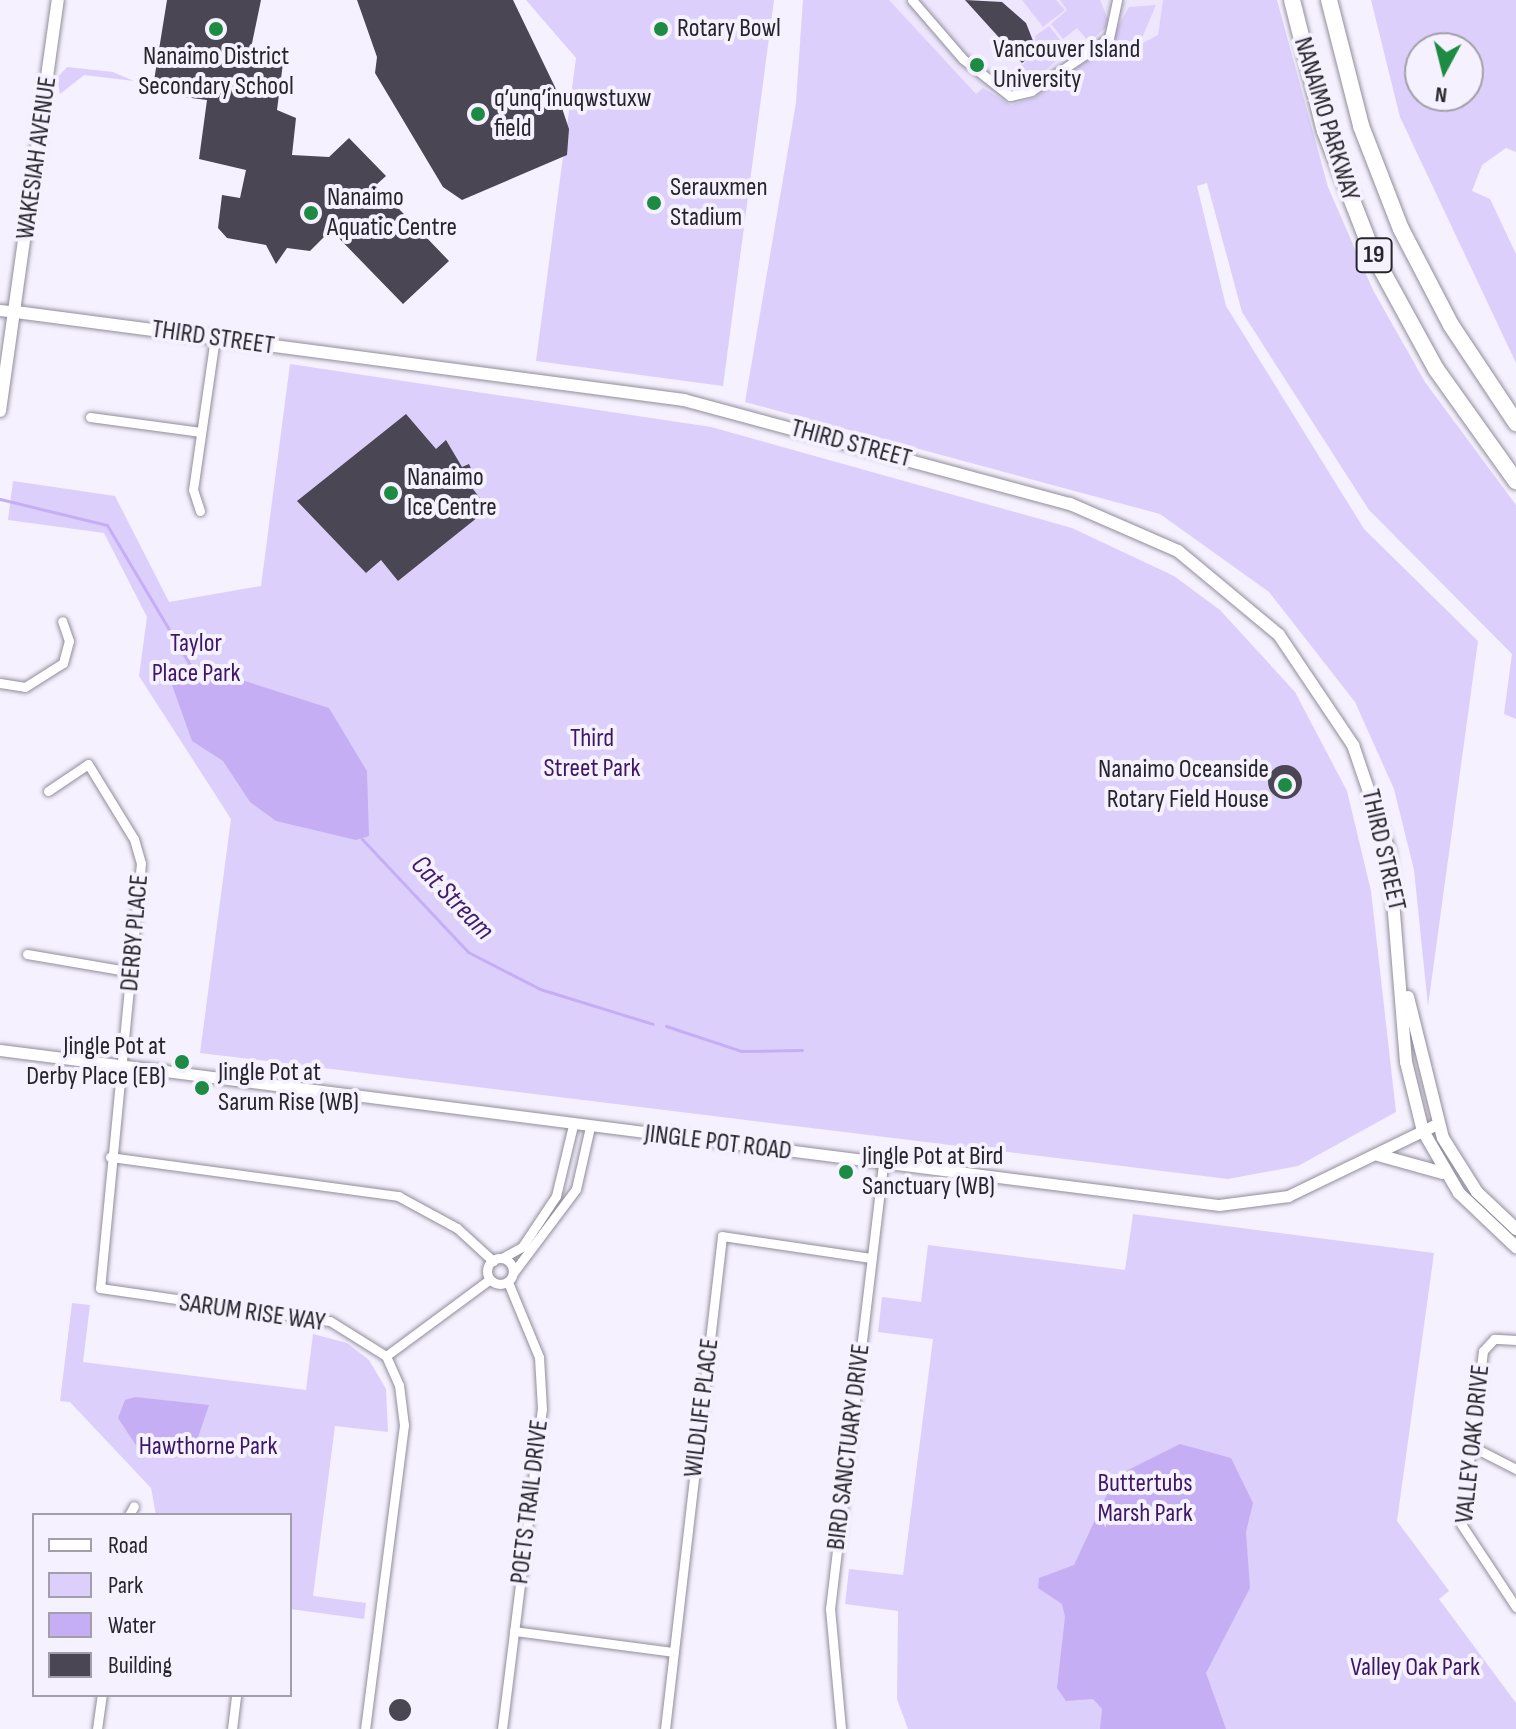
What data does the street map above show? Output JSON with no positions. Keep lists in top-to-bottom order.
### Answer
{
  "streets": {
    "highway": ["NANAIMO PARKWAY", "19"],
    "main road": ["WAKESIAH AVENUE", "THIRD STREET"],
    "street": [
      "DERBY PLACE",
      "JINGLE POT ROAD",
      "SARUM RISE WAY",
      "WILDLIFE PLACE",
      "VALLEY OAK DRIVE",
      "BIRD SANCTUARY DRIVE",
      "POETS TRAIL DRIVE"
    ]
  },
  "crossings": [
    ["WAKESIAH AVENUE", "THIRD STREET"],
    ["THIRD STREET", "JINGLE POT ROAD"],
    ["DERBY PLACE", "JINGLE POT ROAD"],
    ["DERBY PLACE", "SARUM RISE WAY"],
    ["JINGLE POT ROAD", "SARUM RISE WAY"],
    ["JINGLE POT ROAD", "BIRD SANCTUARY DRIVE"],
    ["WILDLIFE PLACE", "BIRD SANCTUARY DRIVE"]
  ],
  "water": ["Cat Stream"],
  "parks": [
    "Taylor Place Park",
    "Third Street Park",
    "Hawthorne Park",
    "Buttertubs Marsh Park",
    "Valley Oak Park"
  ],
  "places": [
    "Nanaimo District Secondary School",
    "Rotary Bowl",
    "Vancouver Island University",
    "q’unq’inuqwstuxw field",
    "Serauxmen Stadium",
    "Nanaimo Aquatic Centre",
    "Nanaimo Ice Centre",
    "Nanaimo Oceanside Rotary Field House",
    "Jingle Pot at Derby Place (EB)",
    "Jingle Pot at Sarum Rise (WB)",
    "Jingle Pot at Bird Sanctuary (WB)"
  ],
  "legend": [
    "Road",
    "Park",
    "Water",
    "Building"
  ],
  "north": "bottom"
}
